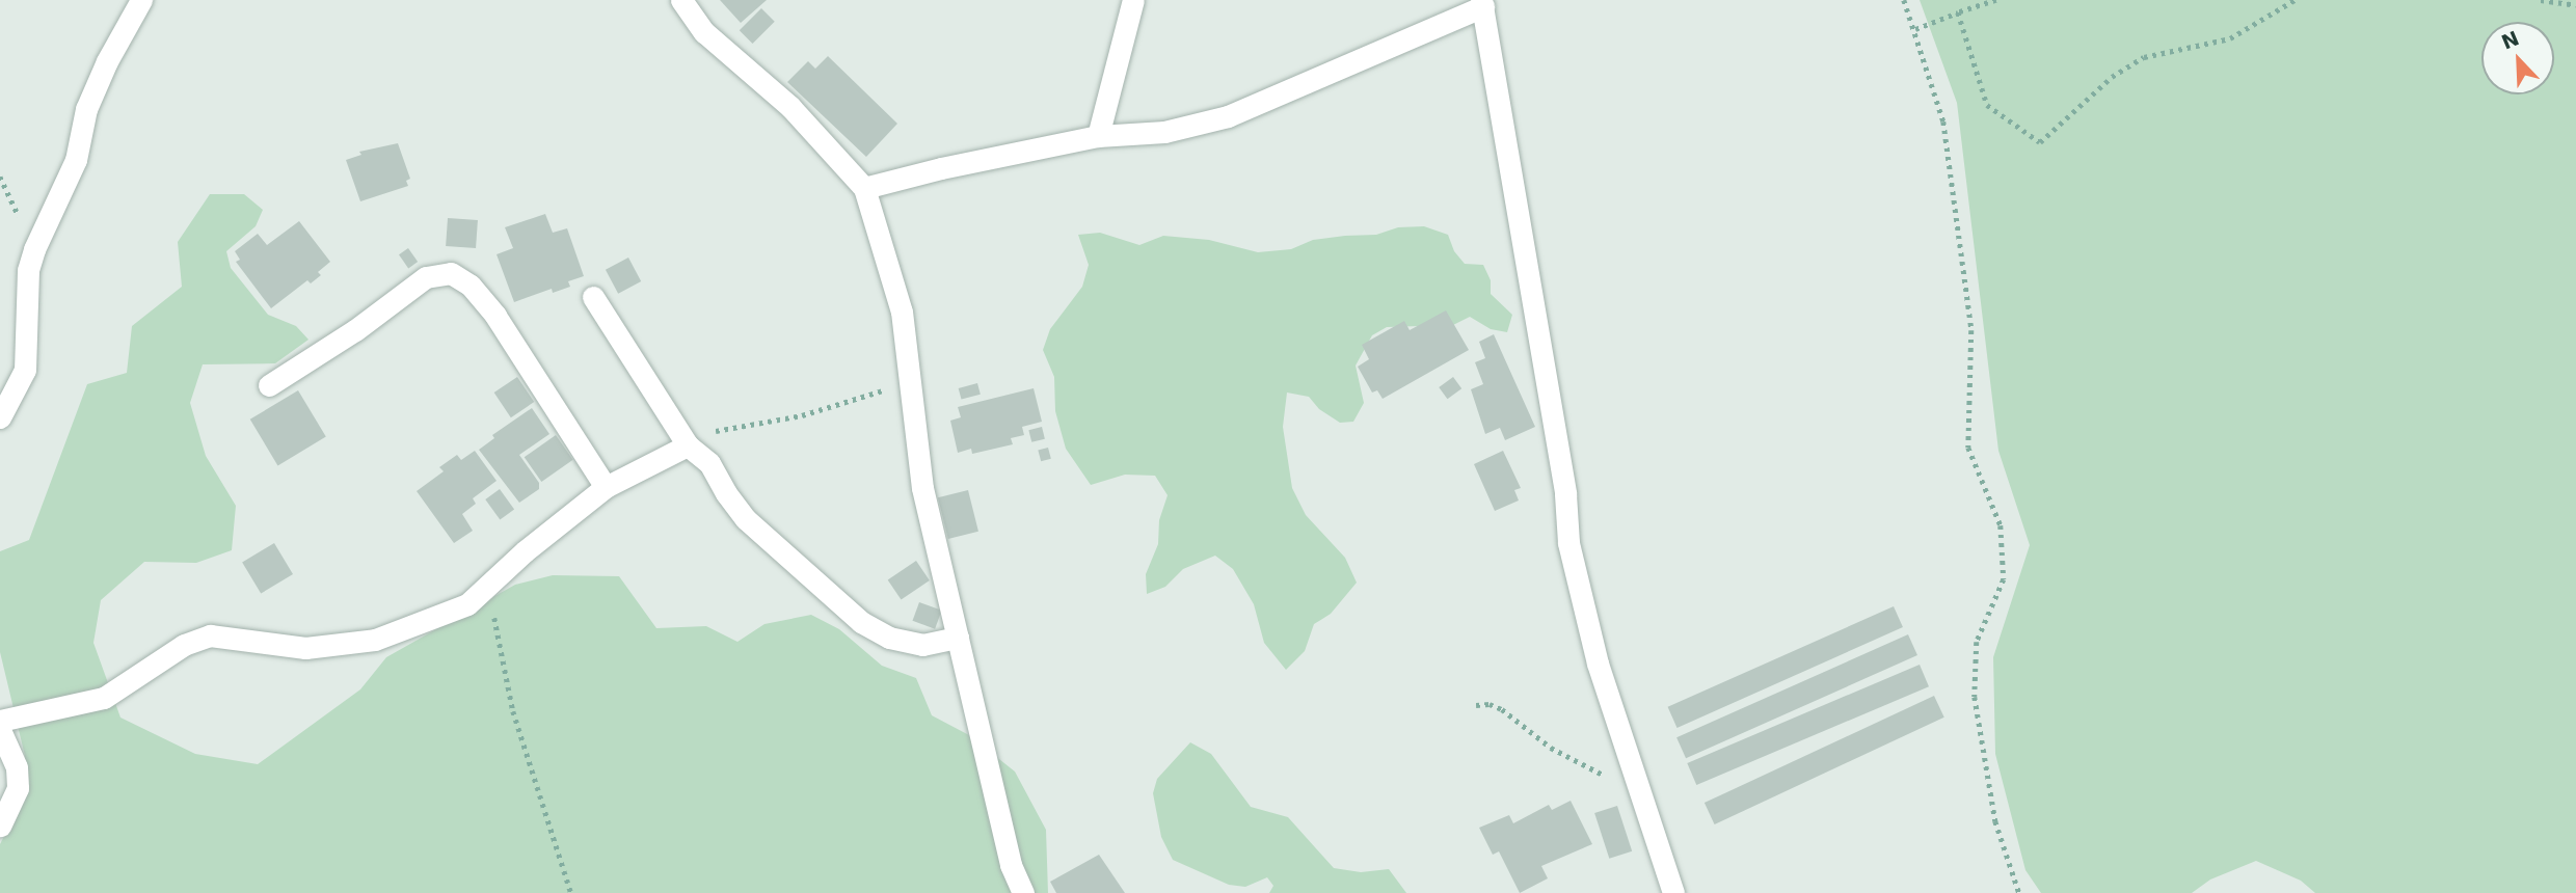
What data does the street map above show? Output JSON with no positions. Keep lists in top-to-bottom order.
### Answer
{
  "north": "top left"
}
